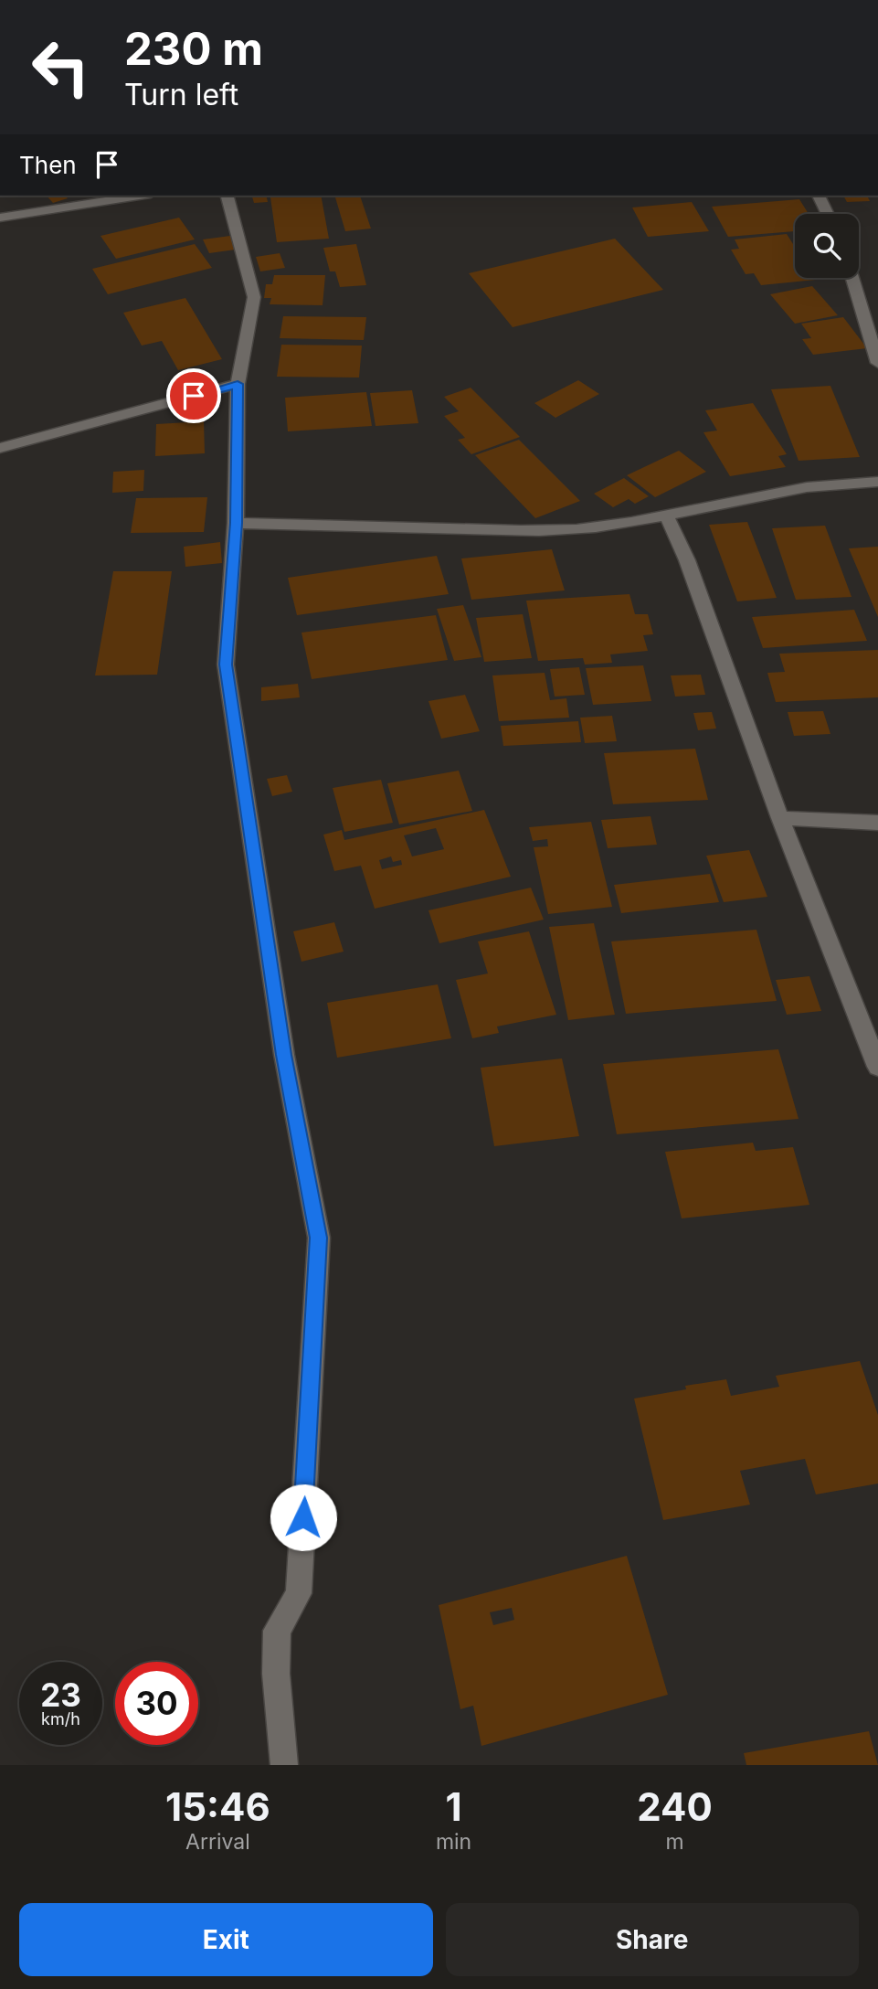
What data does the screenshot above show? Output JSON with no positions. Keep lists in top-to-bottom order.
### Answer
{
  "page": {
    "turn": ["230 m", "Turn left"],
    "then": "Then",
    "speed": "23 km/h",
    "limit": "30",
    "eta": [
      "15:46",
      "Arrival",
      "1",
      "min",
      "240",
      "m"
    ],
    "buttons": ["Exit", "Share"]
  }
}
